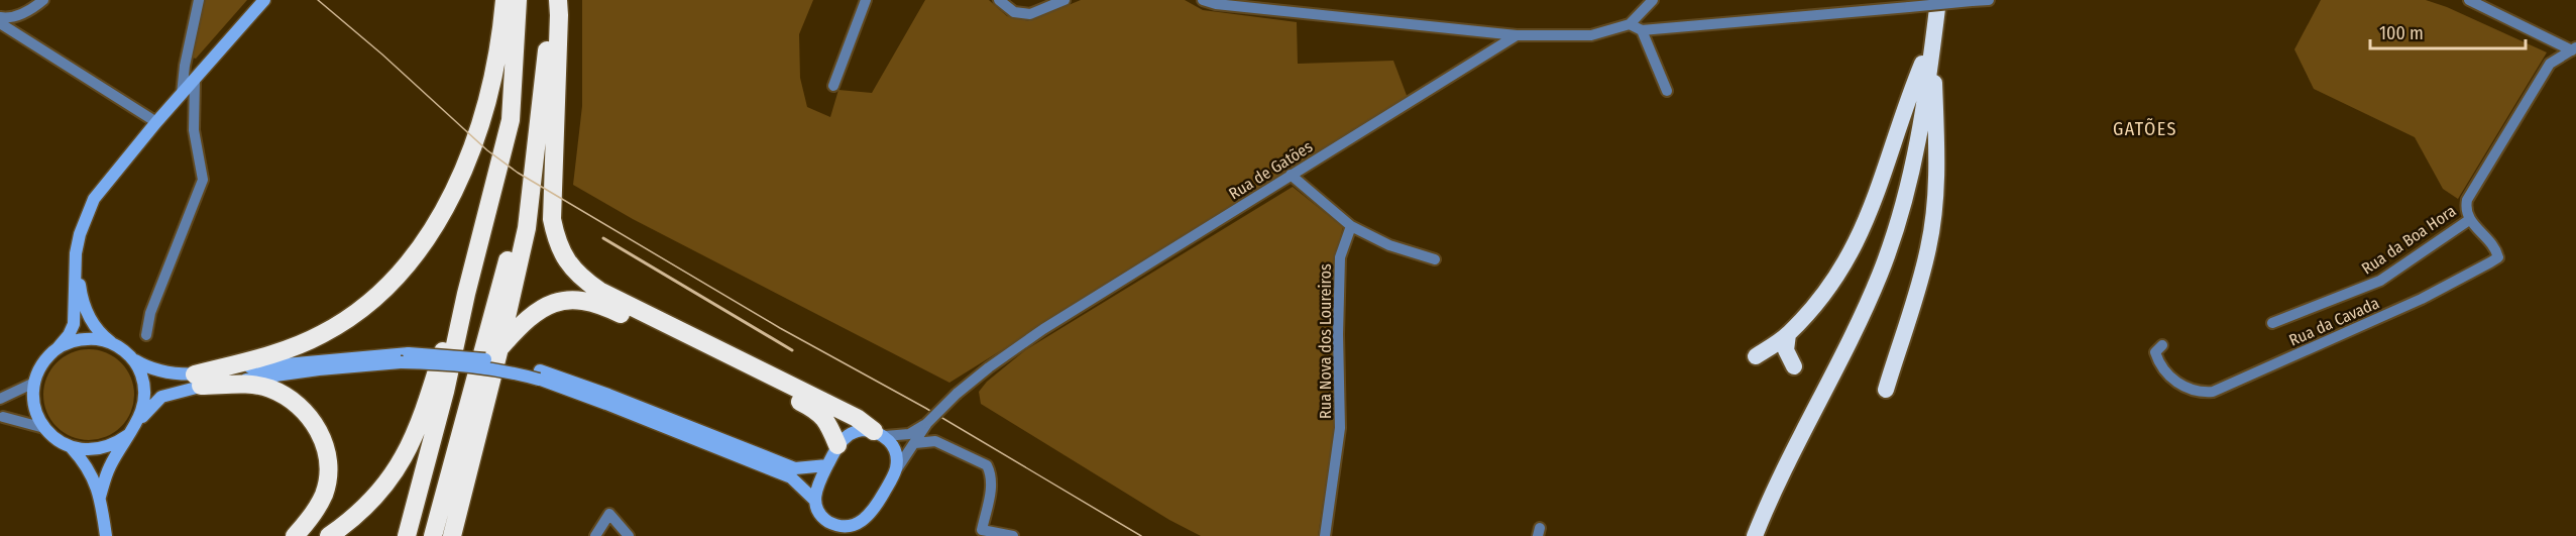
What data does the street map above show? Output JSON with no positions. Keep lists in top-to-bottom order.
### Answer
{
  "streets": {
    "street": [
      "Rua de Gatões",
      "Rua da Boa Hora",
      "Rua da Cavada",
      "Rua Nova dos Loureiros"
    ]
  },
  "crossings": [
    ["Rua da Boa Hora", "Rua da Cavada"]
  ],
  "districts": ["GATÕES"],
  "scale_bar": "100 m"
}
